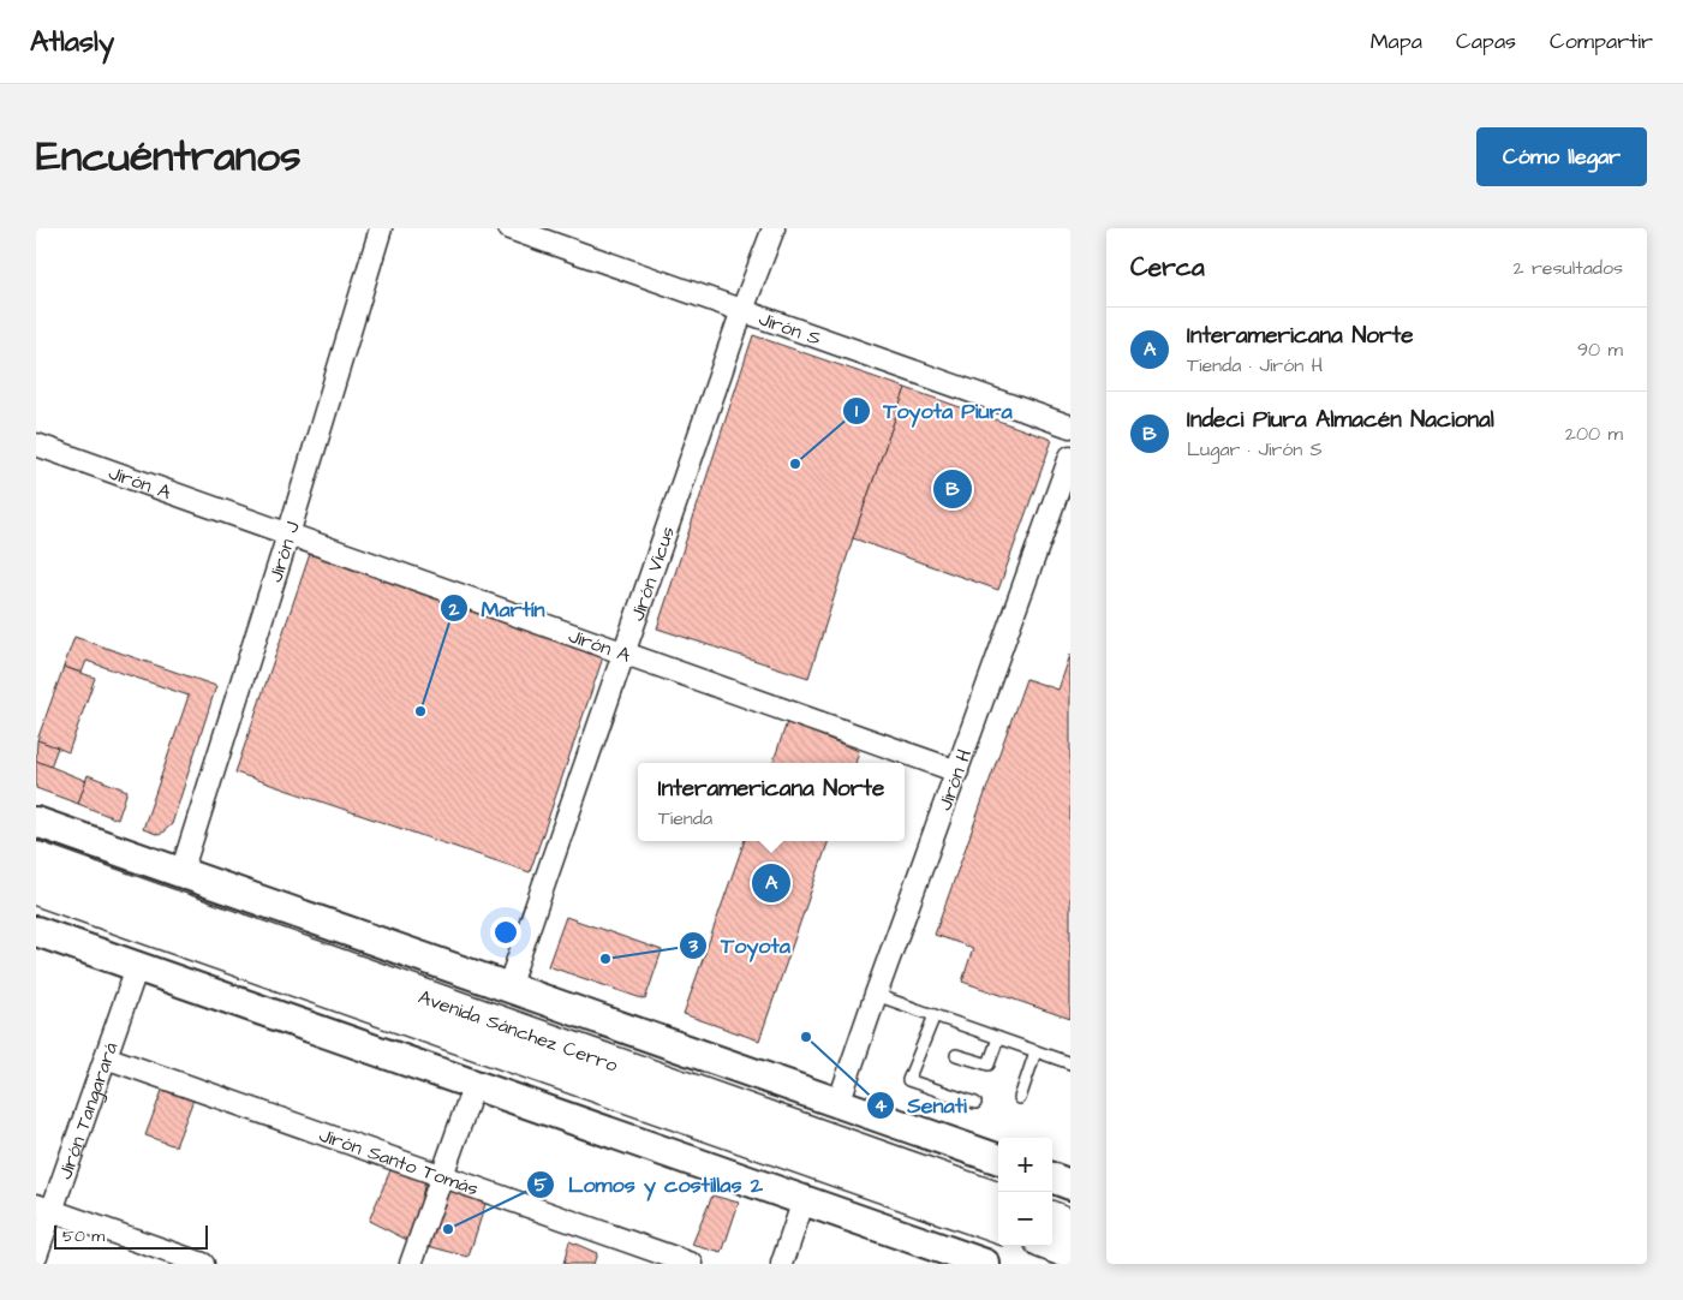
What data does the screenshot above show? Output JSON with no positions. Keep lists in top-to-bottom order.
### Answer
{
  "streets": {
    "main road": ["Avenida Sánchez Cerro"],
    "street": [
      "Jirón S",
      "Jirón A",
      "Jirón J",
      "Jirón Vicus",
      "Jirón H",
      "Jirón Tangarará",
      "Jirón Santo Tomás"
    ]
  },
  "crossings": [
    ["Jirón S", "Jirón Vicus"],
    ["Jirón A", "Jirón J"],
    ["Jirón A", "Jirón Vicus"],
    ["Jirón A", "Jirón H"],
    ["Jirón J", "Avenida Sánchez Cerro"],
    ["Jirón Vicus", "Avenida Sánchez Cerro"],
    ["Jirón H", "Avenida Sánchez Cerro"],
    ["Jirón Tangarará", "Jirón Santo Tomás"]
  ],
  "places": [
    "Toyota Piura",
    "Martín",
    "Toyota",
    "Senati",
    "Lomos y costillas 2"
  ],
  "scale_bar": "50 m",
  "page": {
    "header": "Atlasly",
    "nav": ["Mapa", "Capas", "Compartir"],
    "title": "Encuéntranos",
    "buttons": "Cómo llegar",
    "heading": ["Cerca", "2 resultados"],
    "list": [
      {
        "mark": "A",
        "name": "Interamericana Norte",
        "note": "Tienda · Jirón H",
        "value": "90 m"
      },
      {
        "mark": "B",
        "name": "Indeci Piura Almacén Nacional",
        "note": "Lugar · Jirón S",
        "value": "200 m"
      }
    ],
    "pins": ["B", "A"],
    "popup": ["Interamericana Norte", "Tienda"],
    "map_buttons": ["+", "−"],
    "scale": "50 m"
  }
}
